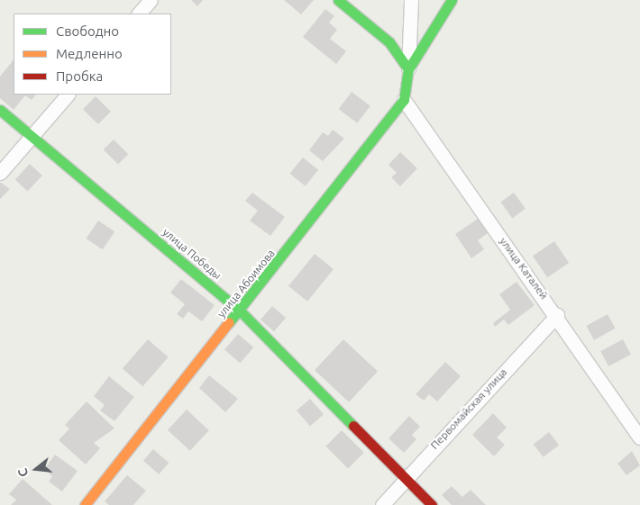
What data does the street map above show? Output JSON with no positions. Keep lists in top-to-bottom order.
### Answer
{
  "streets": {
    "street": [
      "улица Победы",
      "улица Каталей",
      "улица Абоимова",
      "Первомайская улица"
    ]
  },
  "crossings": [
    ["улица Победы", "улица Абоимова"],
    ["улица Победы", "Первомайская улица"],
    ["улица Каталей", "улица Абоимова"],
    ["улица Каталей", "Первомайская улица"]
  ],
  "legend": ["Свободно", "Медленно", "Пробка"],
  "north": "left"
}
